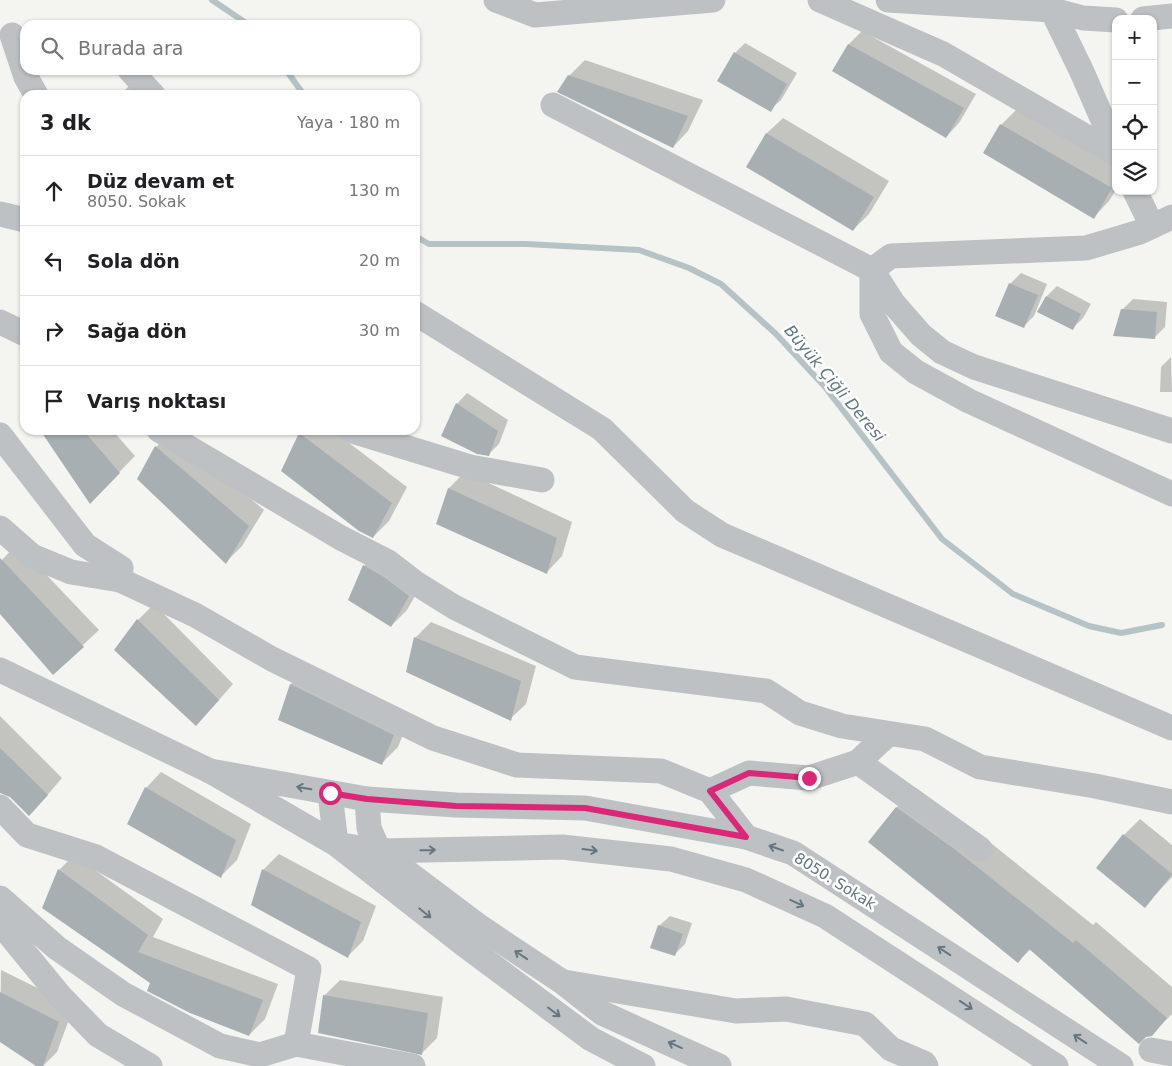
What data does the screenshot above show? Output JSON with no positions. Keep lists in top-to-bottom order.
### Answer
{
  "streets": {
    "street": ["8050. Sokak"]
  },
  "water": ["Büyük Çiğli Deresi"],
  "page": {
    "map_buttons": ["+", "−"],
    "search": "Burada ara",
    "heading": ["3 dk", "Yaya · 180 m"],
    "list": [
      ["Düz devam et", "8050. Sokak", "130 m"],
      ["Sola dön", "20 m"],
      ["Sağa dön", "30 m"],
      "Varış noktası"
    ]
  }
}
